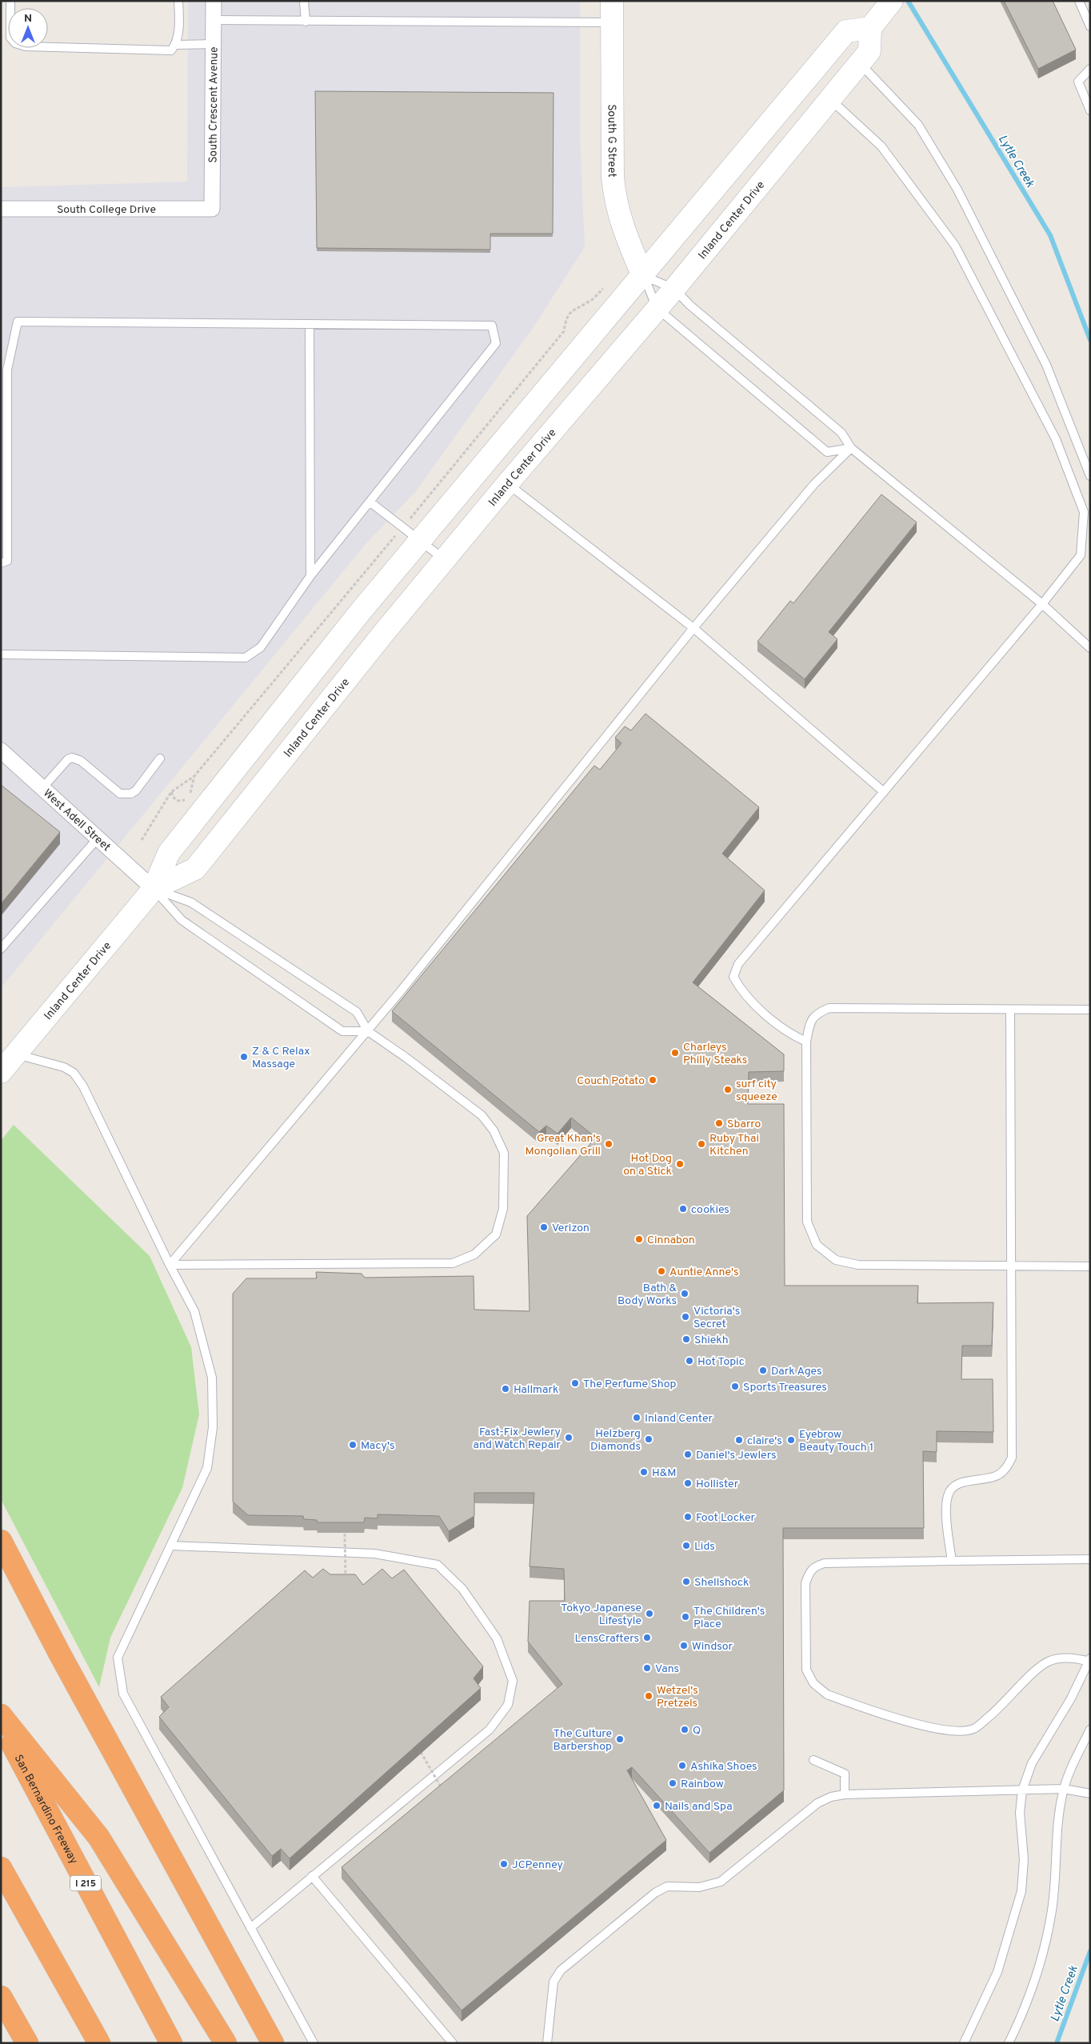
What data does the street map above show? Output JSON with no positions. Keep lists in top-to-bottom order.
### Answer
{
  "streets": {
    "highway": ["San Bernardino Freeway", "I 215"],
    "main road": ["South G Street", "Inland Center Drive"],
    "street": ["South Crescent Avenue", "South College Drive", "West Adell Street"]
  },
  "crossings": [
    ["South Crescent Avenue", "South College Drive"],
    ["South G Street", "Inland Center Drive"],
    ["Inland Center Drive", "West Adell Street"]
  ],
  "water": ["Lytle Creek"],
  "places": [
    "Charleys Philly Steaks",
    "Z & C Relax Massage",
    "Couch Potato",
    "surf city squeeze",
    "Sbarro",
    "Great Khan's Mongolian Grill",
    "Ruby Thai Kitchen",
    "Hot Dog on a Stick",
    "cookies",
    "Verizon",
    "Cinnabon",
    "Auntie Anne's",
    "Bath & Body Works",
    "Victoria's Secret",
    "Shiekh",
    "Hot Topic",
    "Dark Ages",
    "The Perfume Shop",
    "Sports Treasures",
    "Hallmark",
    "Inland Center",
    "Fast-Fix Jewlery and Watch Repair",
    "Helzberg Diamonds",
    "claire's",
    "Eyebrow Beauty Touch 1",
    "Macy's",
    "Daniel's Jewlers",
    "H&M",
    "Hollister",
    "Foot Locker",
    "Lids",
    "Shellshock",
    "Tokyo Japanese Lifestyle",
    "The Children's Place",
    "LensCrafters",
    "Windsor",
    "Vans",
    "Wetzel's Pretzels",
    "Q",
    "The Culture Barbershop",
    "Ashika Shoes",
    "Rainbow",
    "Nails and Spa",
    "JCPenney"
  ],
  "north": "top"
}
